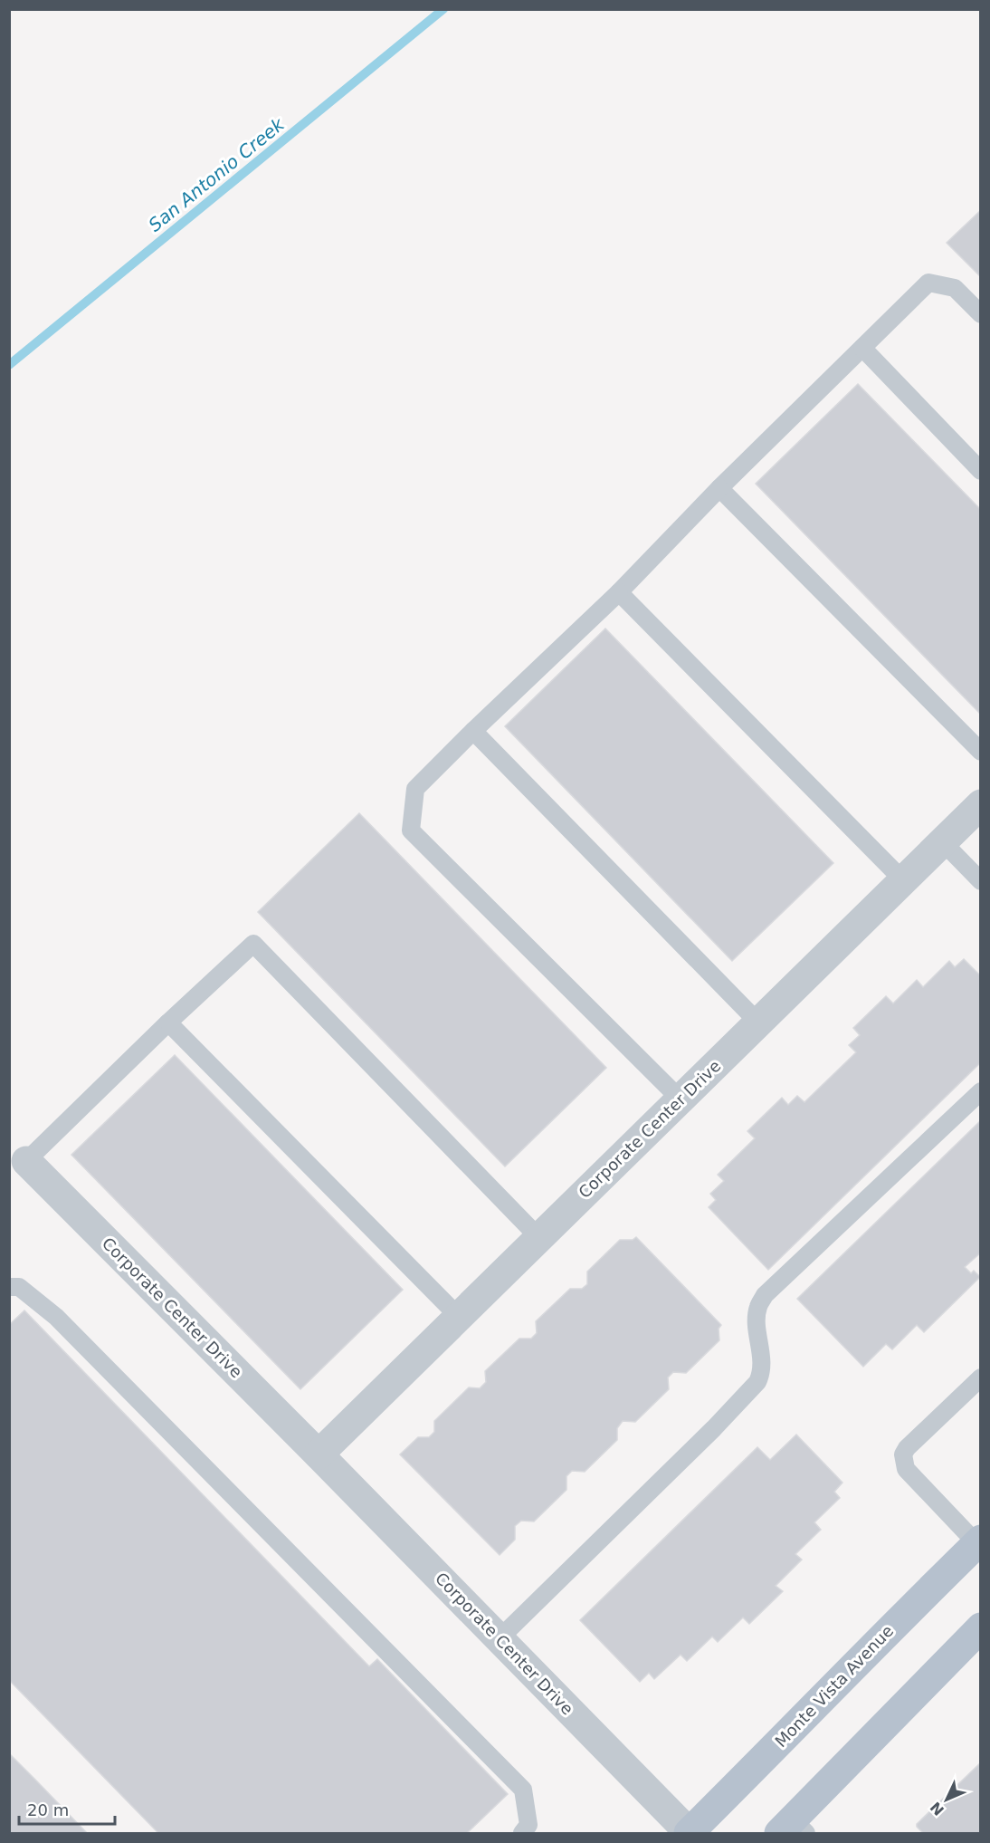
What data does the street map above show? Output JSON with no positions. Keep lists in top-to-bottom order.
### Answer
{
  "streets": {
    "main road": ["Monte Vista Avenue"],
    "street": ["Corporate Center Drive"]
  },
  "crossings": [
    ["Corporate Center Drive", "Monte Vista Avenue"]
  ],
  "water": ["San Antonio Creek"],
  "scale_bar": "20 m",
  "north": "bottom left"
}
